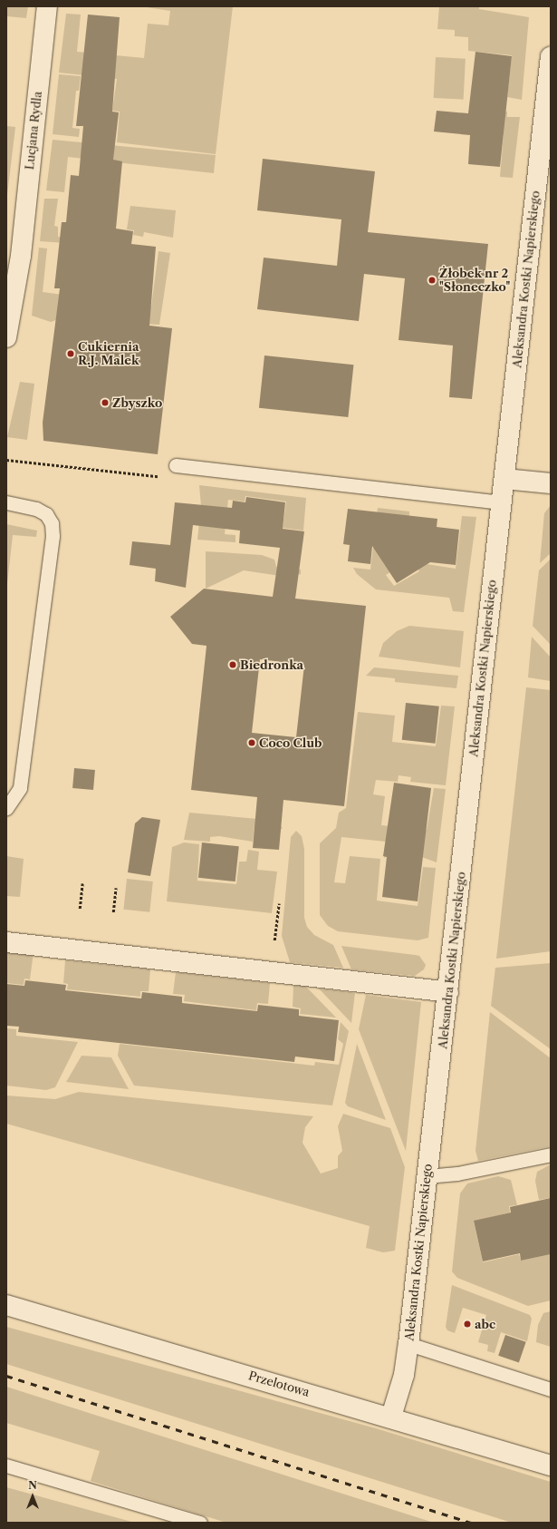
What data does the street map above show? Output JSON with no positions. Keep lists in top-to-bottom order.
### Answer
{
  "streets": {
    "street": ["Lucjana Rydla", "Aleksandra Kostki Napierskiego", "Przelotowa"]
  },
  "crossings": [
    ["Aleksandra Kostki Napierskiego", "Przelotowa"]
  ],
  "places": [
    "Żłobek nr 2 \"Słoneczko\"",
    "Cukiernia R.J. Malek",
    "Zbyszko",
    "Biedronka",
    "Coco Club",
    "abc"
  ],
  "north": "top"
}
